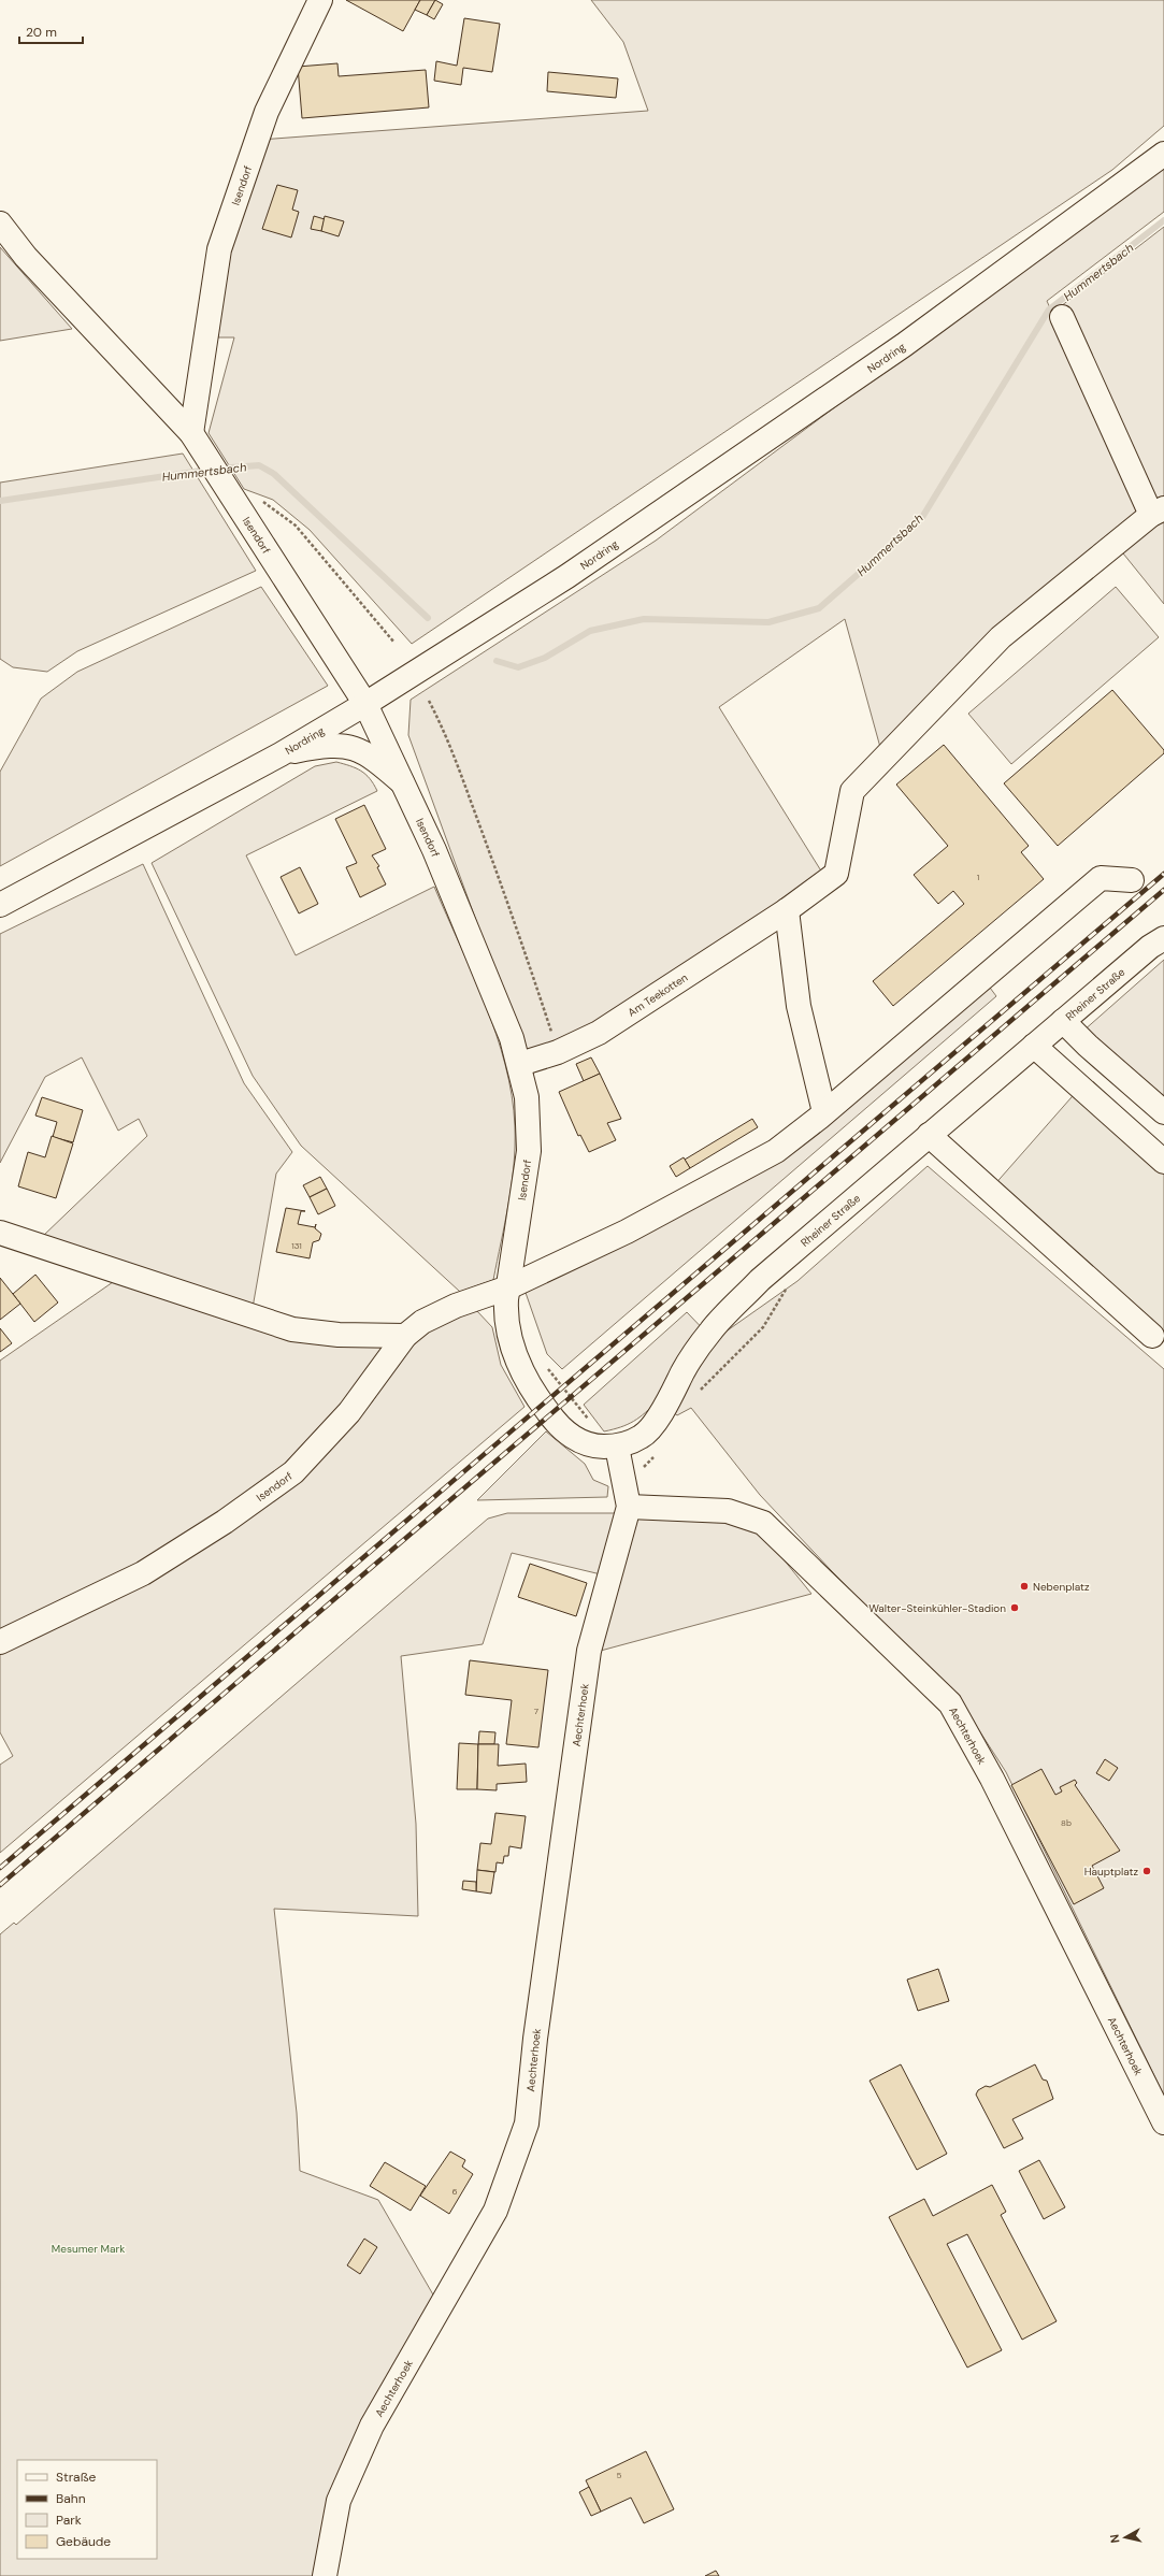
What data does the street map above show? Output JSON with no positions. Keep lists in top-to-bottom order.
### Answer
{
  "streets": {
    "street": [
      "Isendorf",
      "Nordring",
      "Rheiner Straße",
      "Am Teekotten",
      "Aechterhoek"
    ]
  },
  "crossings": [
    ["Isendorf", "Nordring"],
    ["Isendorf", "Rheiner Straße"],
    ["Isendorf", "Am Teekotten"],
    ["Rheiner Straße", "Aechterhoek"]
  ],
  "water": ["Hummertsbach"],
  "parks": ["Mesumer Mark"],
  "places": ["Nebenplatz", "Walter-Steinkühler-Stadion", "Hauptplatz"],
  "house_numbers": [
    "1",
    "131",
    "7",
    "8b",
    "6",
    "5"
  ],
  "legend": [
    "Straße",
    "Bahn",
    "Park",
    "Gebäude"
  ],
  "scale_bar": "20 m",
  "north": "left"
}
